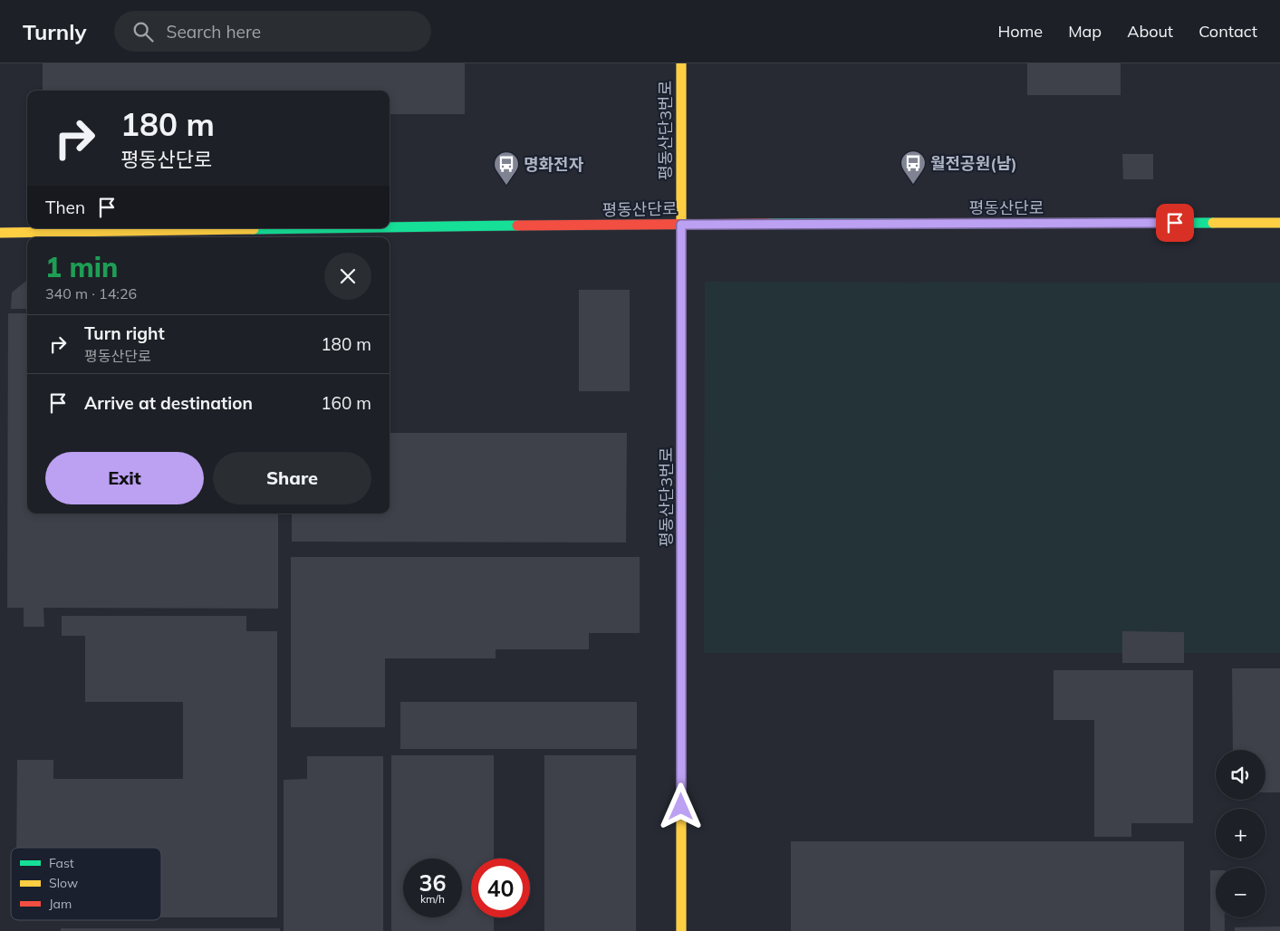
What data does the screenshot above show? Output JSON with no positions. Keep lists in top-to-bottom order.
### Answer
{
  "streets": {
    "street": ["평동산단3번로", "평동산단로"]
  },
  "crossings": [
    ["평동산단3번로", "평동산단로"]
  ],
  "places": {
    "bus stop": ["월전공원(남)", "명화전자"]
  },
  "legend": ["Fast", "Slow", "Jam"],
  "page": {
    "header": "Turnly",
    "search": "Search here",
    "nav": [
      "Home",
      "Map",
      "About",
      "Contact"
    ],
    "turn": ["180 m", "평동산단로"],
    "then": "Then",
    "heading": ["1 min", "340 m · 14:26"],
    "list": [
      {
        "name": "Turn right",
        "note": "평동산단로",
        "value": "180 m"
      },
      {
        "name": "Arrive at destination",
        "value": "160 m"
      }
    ],
    "buttons": ["Exit", "Share"],
    "map_buttons": ["+", "−"],
    "speed": "36 km/h",
    "limit": "40"
  }
}
